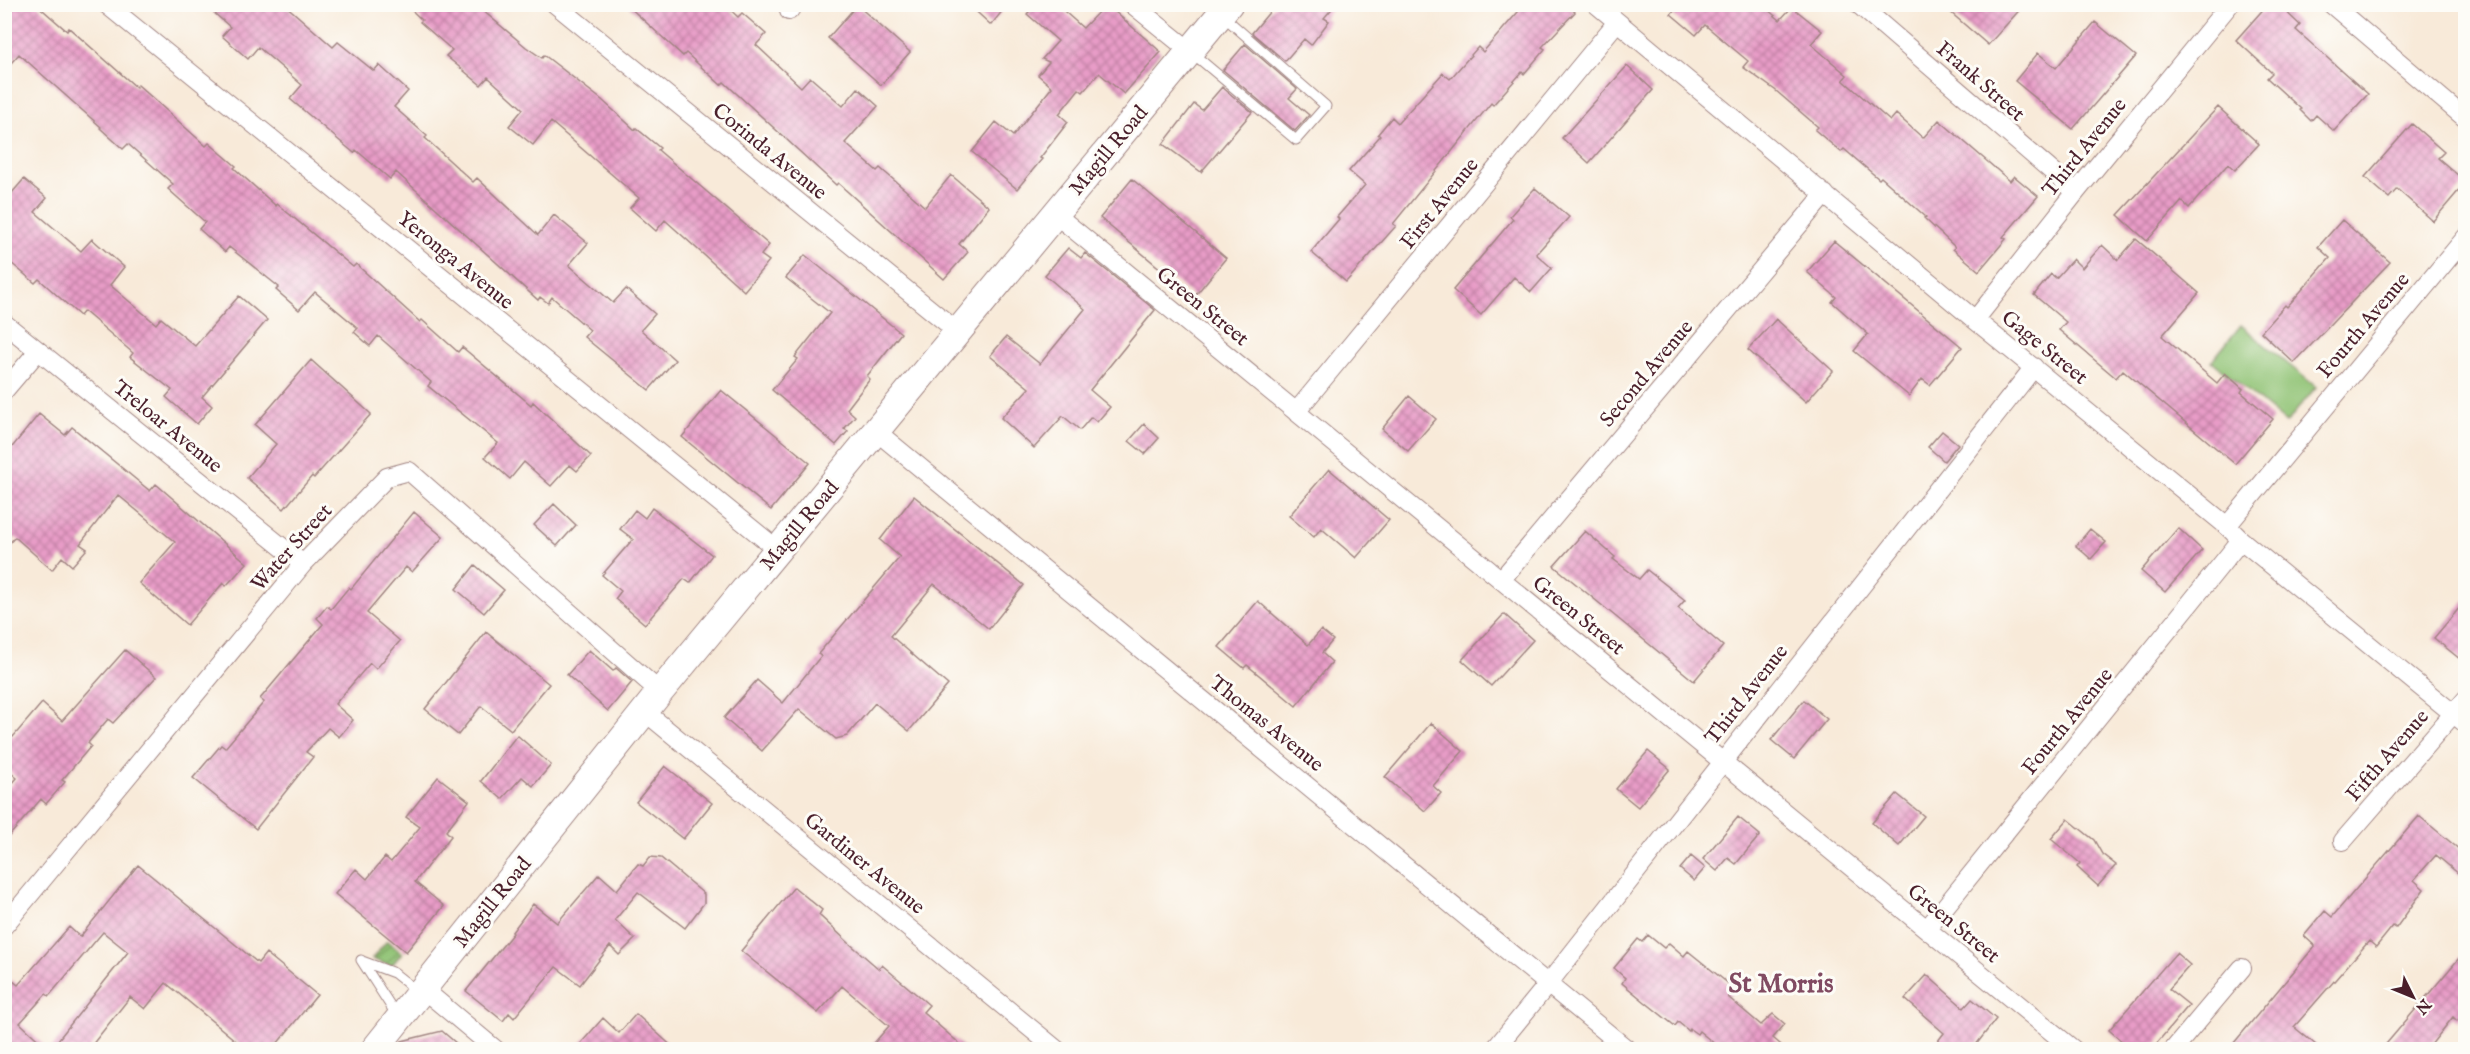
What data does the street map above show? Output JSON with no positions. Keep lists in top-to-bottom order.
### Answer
{
  "streets": {
    "main road": ["Magill Road"],
    "street": [
      "Frank Street",
      "Third Avenue",
      "Corinda Avenue",
      "First Avenue",
      "Yeronga Avenue",
      "Green Street",
      "Fourth Avenue",
      "Gage Street",
      "Second Avenue",
      "Treloar Avenue",
      "Water Street",
      "Thomas Avenue",
      "Fifth Avenue",
      "Gardiner Avenue"
    ]
  },
  "crossings": [
    ["Frank Street", "Third Avenue"],
    ["Third Avenue", "Green Street"],
    ["Third Avenue", "Gage Street"],
    ["Third Avenue", "Thomas Avenue"],
    ["Magill Road", "Corinda Avenue"],
    ["Magill Road", "Yeronga Avenue"],
    ["Magill Road", "Green Street"],
    ["Magill Road", "Water Street"],
    ["Magill Road", "Thomas Avenue"],
    ["Magill Road", "Gardiner Avenue"],
    ["First Avenue", "Green Street"],
    ["First Avenue", "Gage Street"],
    ["Green Street", "Fourth Avenue"],
    ["Green Street", "Second Avenue"],
    ["Fourth Avenue", "Gage Street"],
    ["Gage Street", "Second Avenue"],
    ["Gage Street", "Fifth Avenue"],
    ["Treloar Avenue", "Water Street"],
    ["Water Street", "Gardiner Avenue"]
  ],
  "districts": ["St Morris"],
  "north": "bottom right"
}
